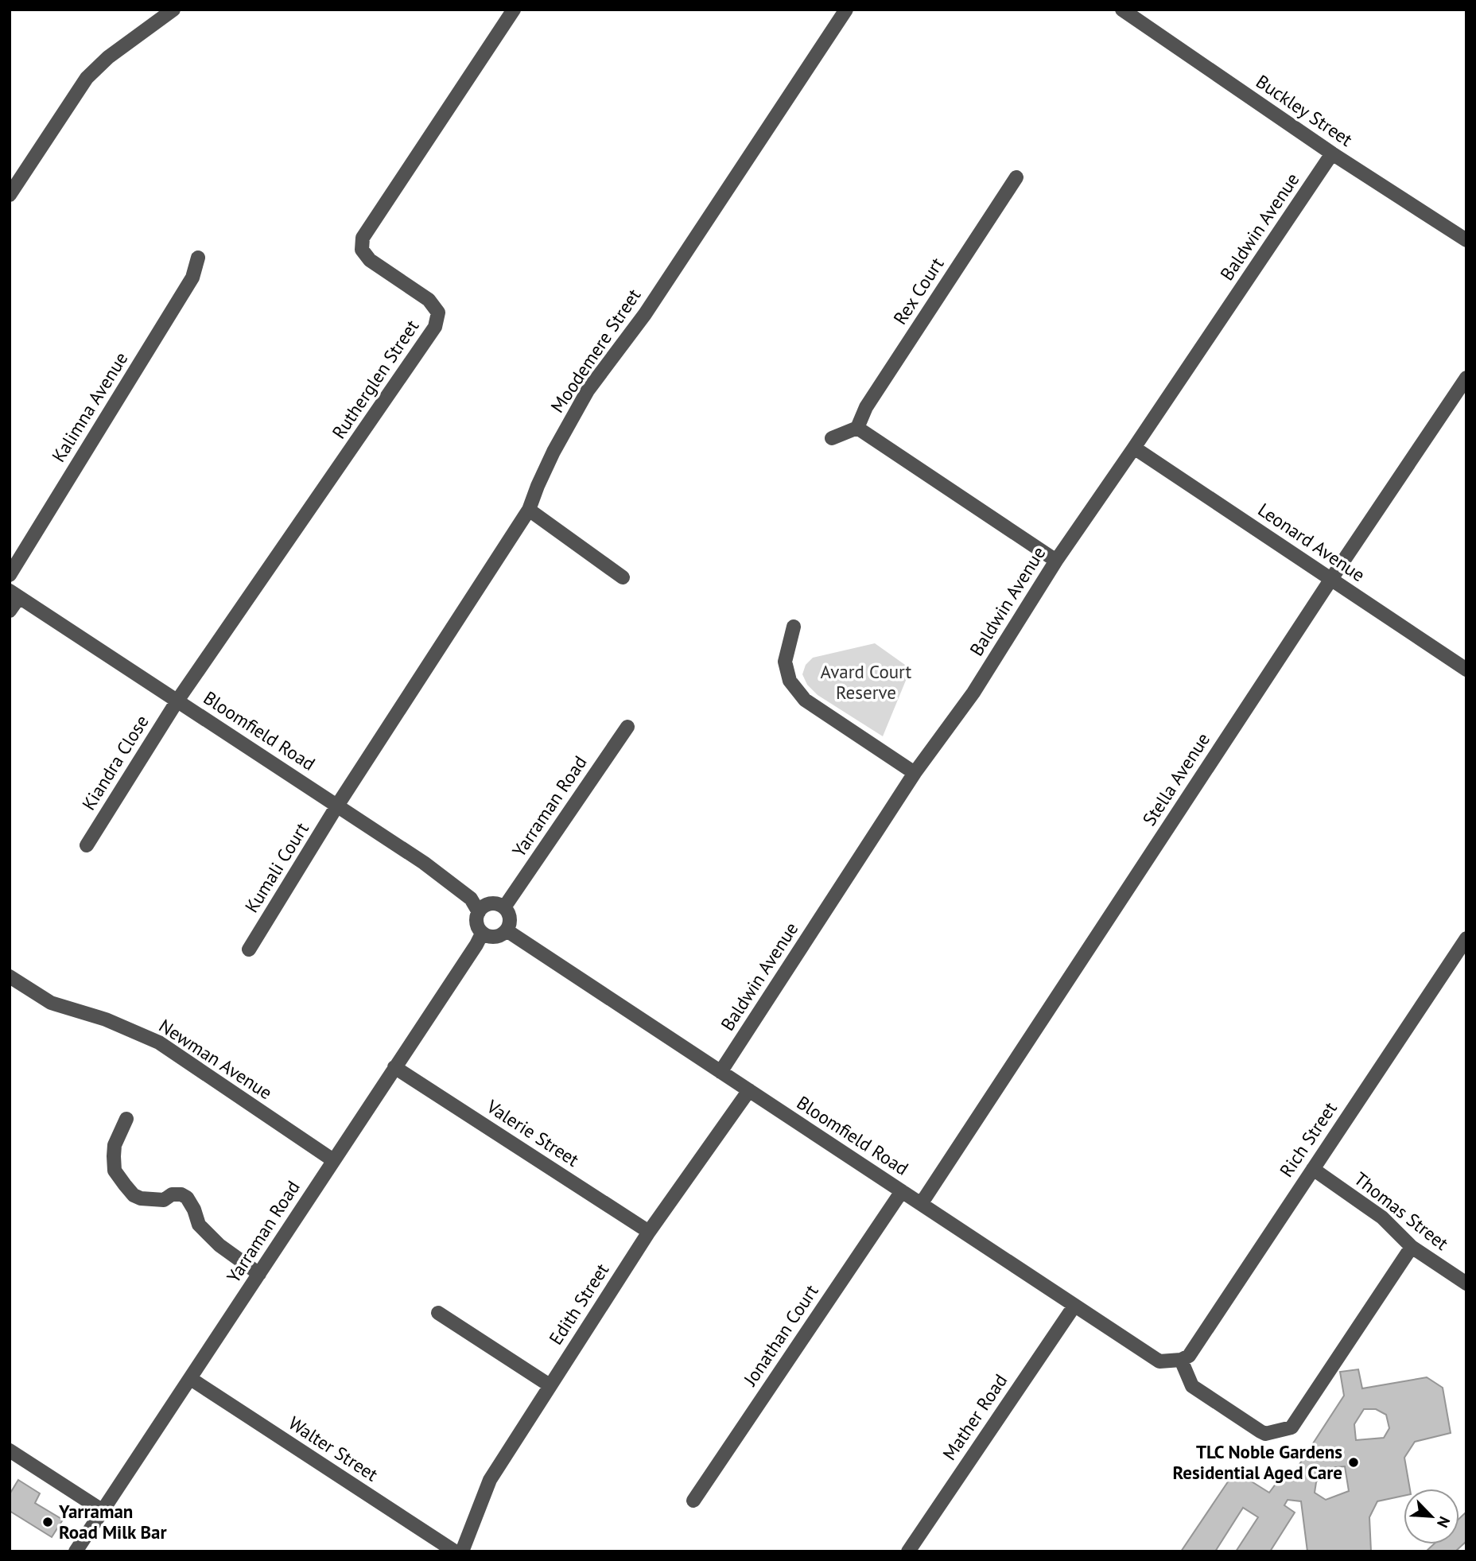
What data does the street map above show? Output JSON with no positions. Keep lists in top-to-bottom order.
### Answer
{
  "streets": {
    "street": [
      "Buckley Street",
      "Baldwin Avenue",
      "Rex Court",
      "Moodemere Street",
      "Rutherglen Street",
      "Kalimna Avenue",
      "Leonard Avenue",
      "Bloomfield Road",
      "Kiandra Close",
      "Stella Avenue",
      "Yarraman Road",
      "Kumali Court",
      "Newman Avenue",
      "Valerie Street",
      "Rich Street",
      "Thomas Street",
      "Edith Street",
      "Jonathan Court",
      "Mather Road",
      "Walter Street"
    ]
  },
  "crossings": [
    ["Buckley Street", "Baldwin Avenue"],
    ["Baldwin Avenue", "Leonard Avenue"],
    ["Baldwin Avenue", "Bloomfield Road"],
    ["Moodemere Street", "Bloomfield Road"],
    ["Moodemere Street", "Kumali Court"],
    ["Rutherglen Street", "Bloomfield Road"],
    ["Rutherglen Street", "Kiandra Close"],
    ["Leonard Avenue", "Stella Avenue"],
    ["Bloomfield Road", "Kiandra Close"],
    ["Bloomfield Road", "Stella Avenue"],
    ["Bloomfield Road", "Yarraman Road"],
    ["Bloomfield Road", "Kumali Court"],
    ["Bloomfield Road", "Rich Street"],
    ["Bloomfield Road", "Edith Street"],
    ["Bloomfield Road", "Jonathan Court"],
    ["Bloomfield Road", "Mather Road"],
    ["Yarraman Road", "Newman Avenue"],
    ["Yarraman Road", "Valerie Street"],
    ["Yarraman Road", "Walter Street"],
    ["Valerie Street", "Edith Street"],
    ["Rich Street", "Thomas Street"]
  ],
  "parks": ["Avard Court Reserve"],
  "places": ["TLC Noble Gardens Residential Aged Care", "Yarraman Road Milk Bar"],
  "north": "bottom right"
}
